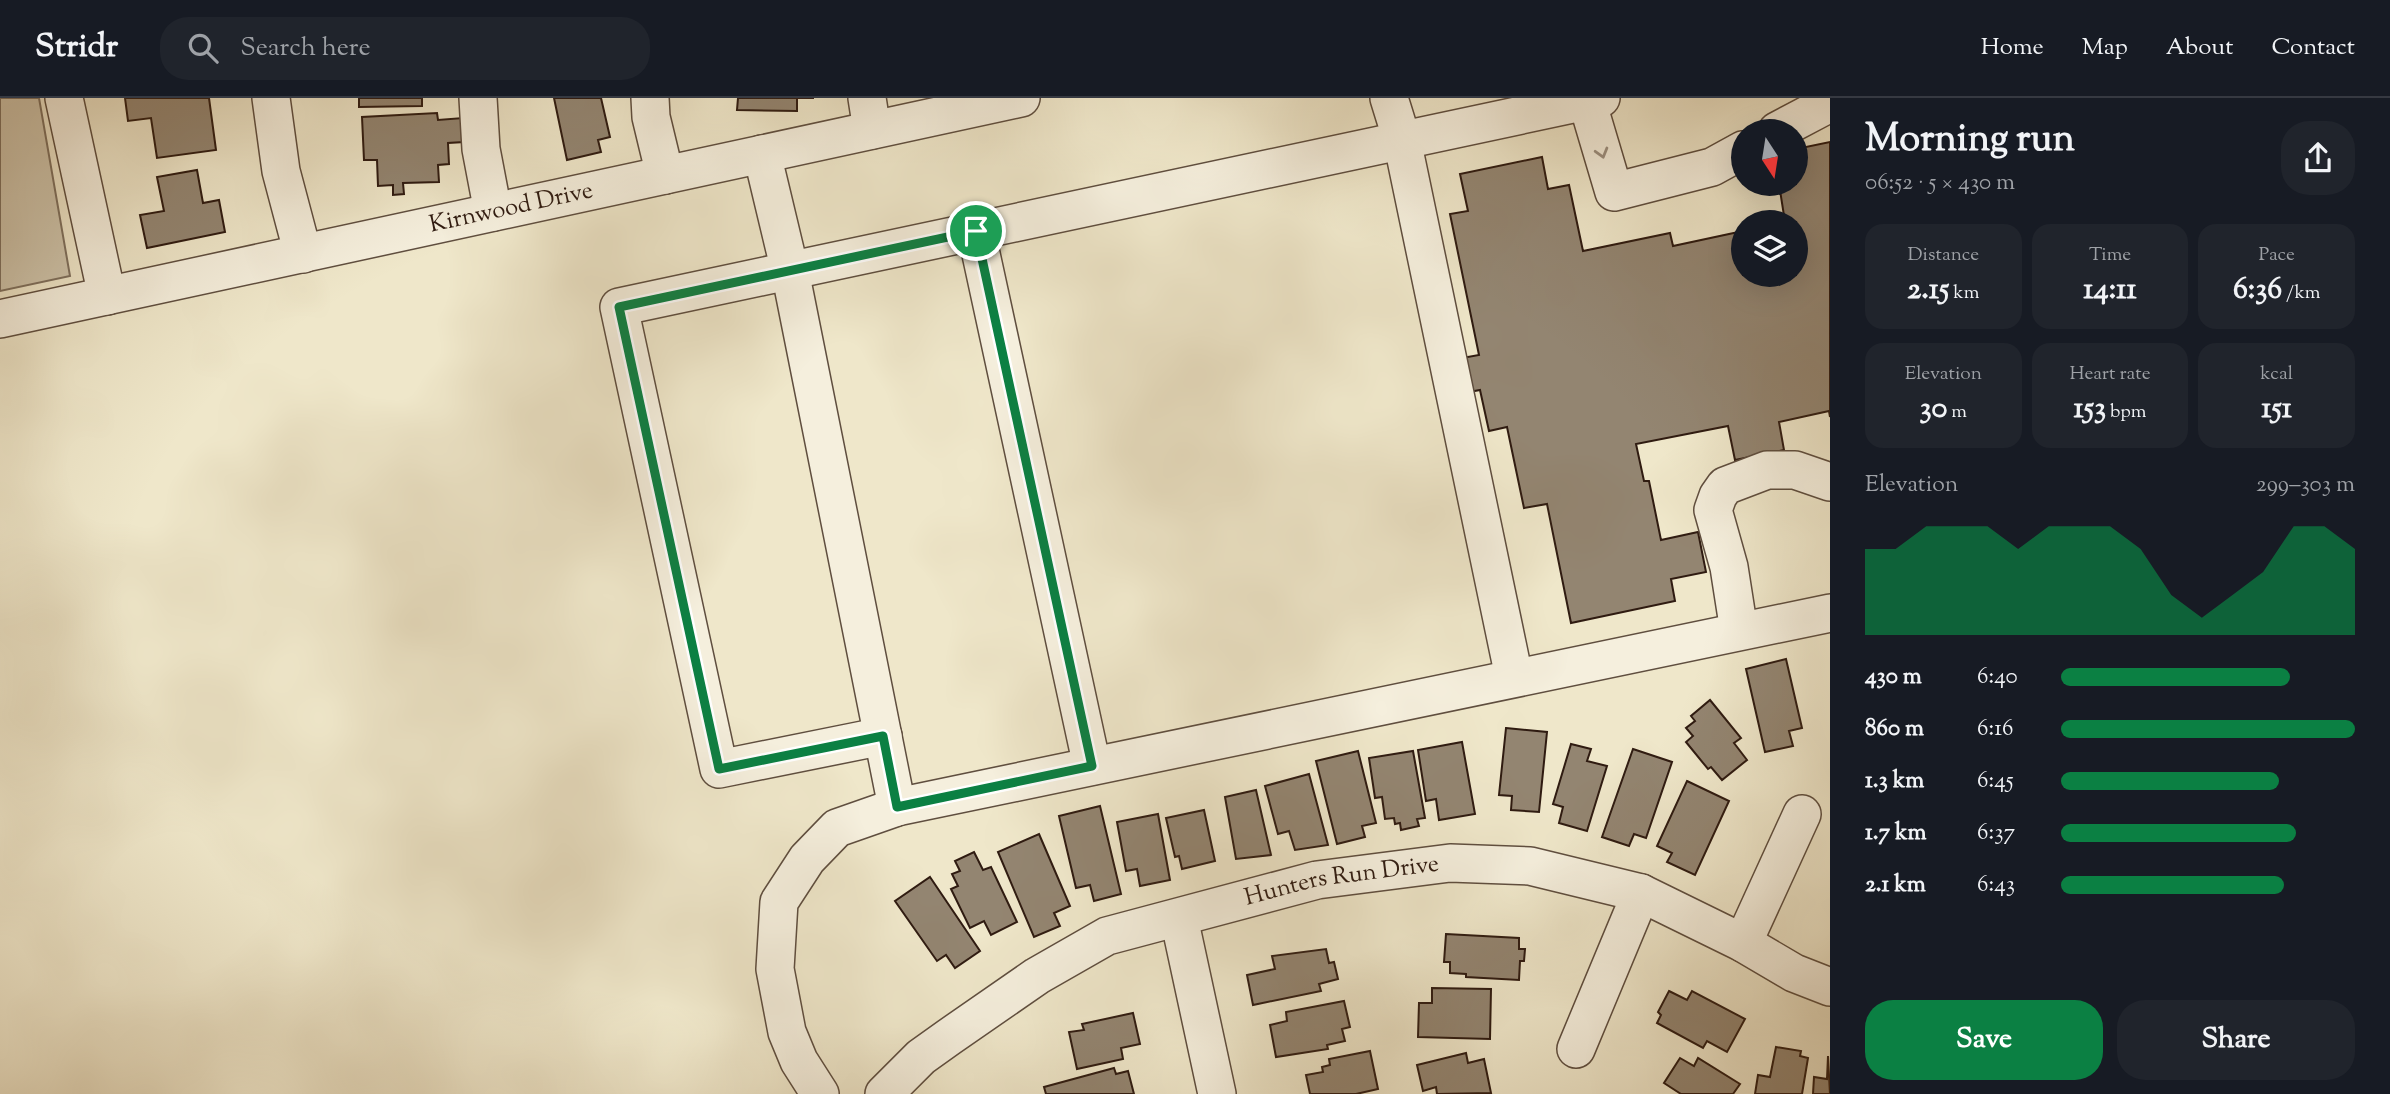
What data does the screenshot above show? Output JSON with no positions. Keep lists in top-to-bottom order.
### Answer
{
  "streets": {
    "street": ["Kirnwood Drive", "Hunters Run Drive"]
  },
  "north": "bottom",
  "page": {
    "header": "Stridr",
    "search": "Search here",
    "nav": [
      "Home",
      "Map",
      "About",
      "Contact"
    ],
    "heading": ["Morning run", "06:52 · 5 × 430 m"],
    "stats": [
      ["Distance", "2.15 km"],
      ["Time", "14:11"],
      ["Pace", "6:36 /km"],
      ["Elevation", "30 m"],
      ["Heart rate", "153 bpm"],
      ["kcal", "151"]
    ],
    "chart": ["Elevation", "299–303 m"],
    "list": [
      {
        "name": "430 m",
        "note": "6:40"
      },
      {
        "name": "860 m",
        "note": "6:16"
      },
      {
        "name": "1.3 km",
        "note": "6:45"
      },
      {
        "name": "1.7 km",
        "note": "6:37"
      },
      {
        "name": "2.1 km",
        "note": "6:43"
      }
    ],
    "buttons": ["Save", "Share"]
  }
}
